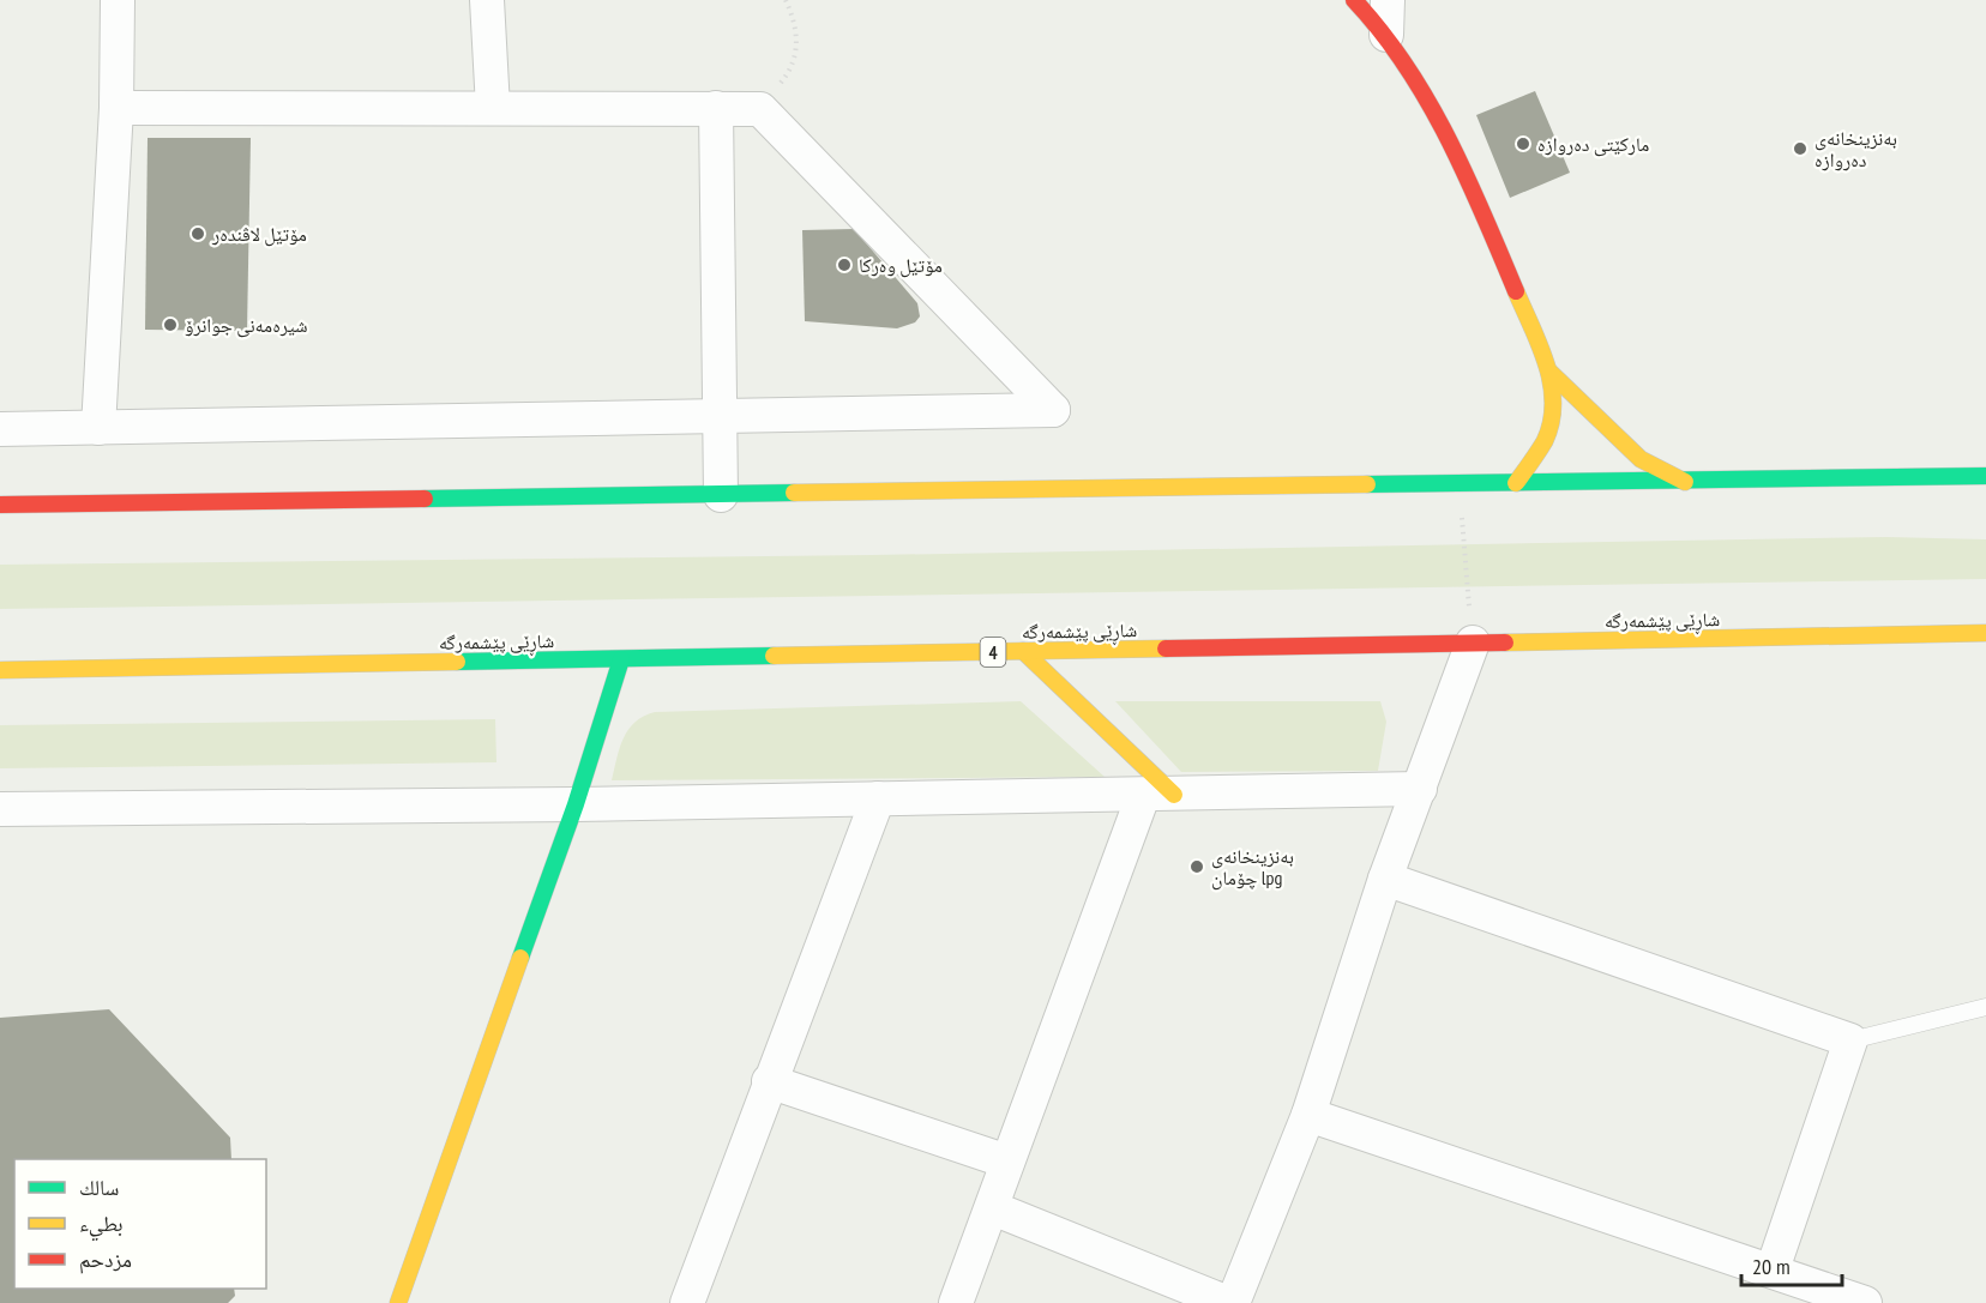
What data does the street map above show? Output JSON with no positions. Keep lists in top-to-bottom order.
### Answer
{
  "streets": {
    "main road": ["شاڕێی پێشمەرگە", "4"]
  },
  "places": [
    "مارکێتی دەروازە",
    "بەنزینخانەی دەروازە",
    "مۆتێل لاڤندەر",
    "مۆتێل وەرکا",
    "شیرەمەنی جوانرۆ",
    "بەنزینخانەی چۆمان lpg"
  ],
  "legend": ["سالك", "بطيء", "مزدحم"],
  "scale_bar": "20 m"
}
